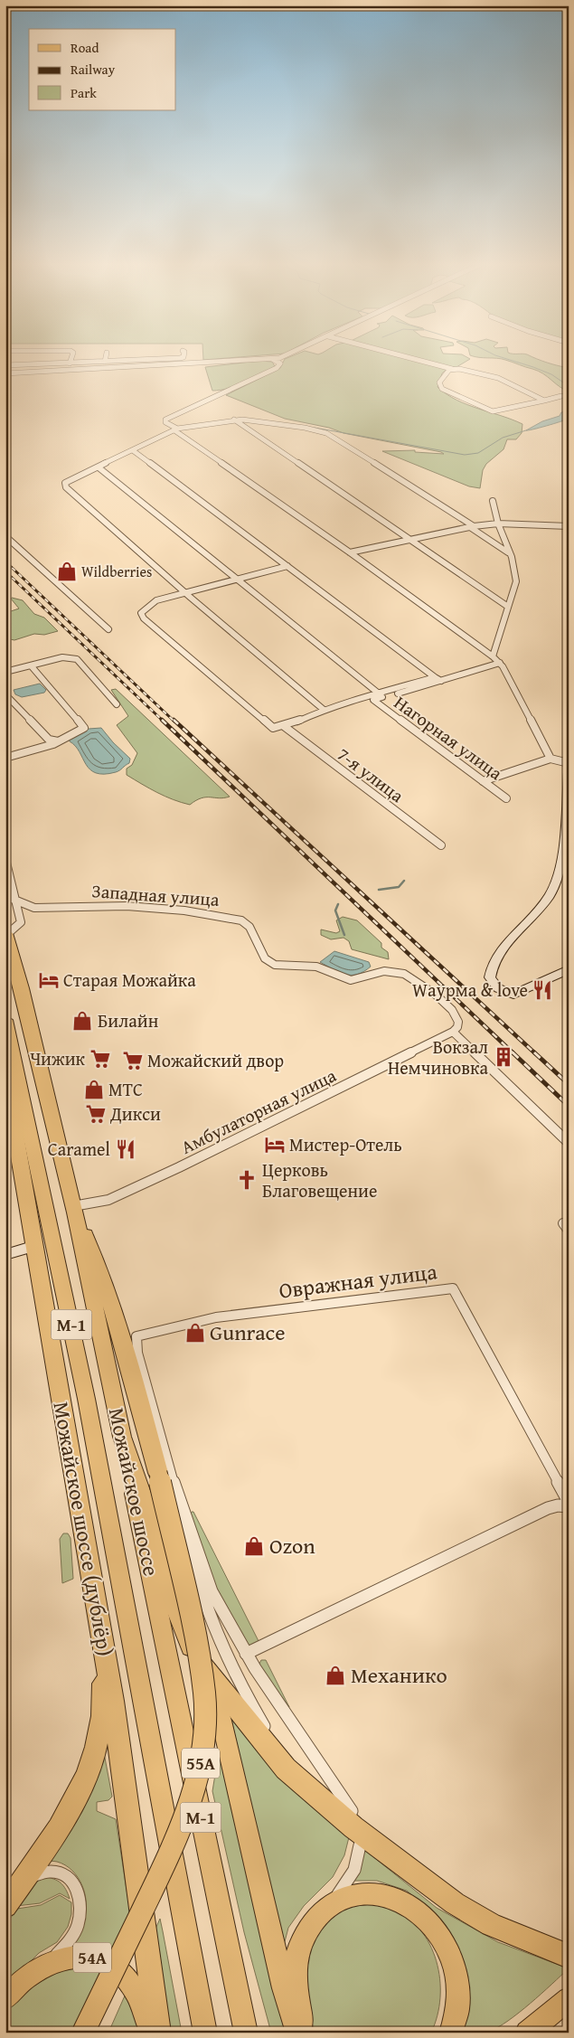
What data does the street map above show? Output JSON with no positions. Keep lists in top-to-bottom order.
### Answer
{
  "streets": {
    "highway": [
      "М-1",
      "Можайское шоссе",
      "Можайское шоссе (дублёр)",
      "55А"
    ],
    "main road": ["54А"],
    "street": [
      "Нагорная улица",
      "7-я улица",
      "Западная улица",
      "Амбулаторная улица",
      "Овражная улица"
    ]
  },
  "crossings": [
    ["Западная улица", "Амбулаторная улица"],
    ["Амбулаторная улица", "Можайское шоссе"],
    ["Амбулаторная улица", "55А"],
    ["М-1", "Можайское шоссе"],
    ["Можайское шоссе", "55А"]
  ],
  "places": {
    "shop": [
      "Wildberries",
      "Билайн",
      "МТС",
      "Gunrace",
      "Ozon",
      "Механико"
    ],
    "hotel": ["Старая Можайка", "Мистер-Отель"],
    "restaurant": ["Wаурма & love", "Caramel"],
    "building": ["Вокзал Немчиновка"],
    "supermarket": ["Чижик", "Можайский двор", "Дикси"],
    "church": ["Церковь Благовещение"]
  },
  "legend": ["Road", "Railway", "Park"]
}
